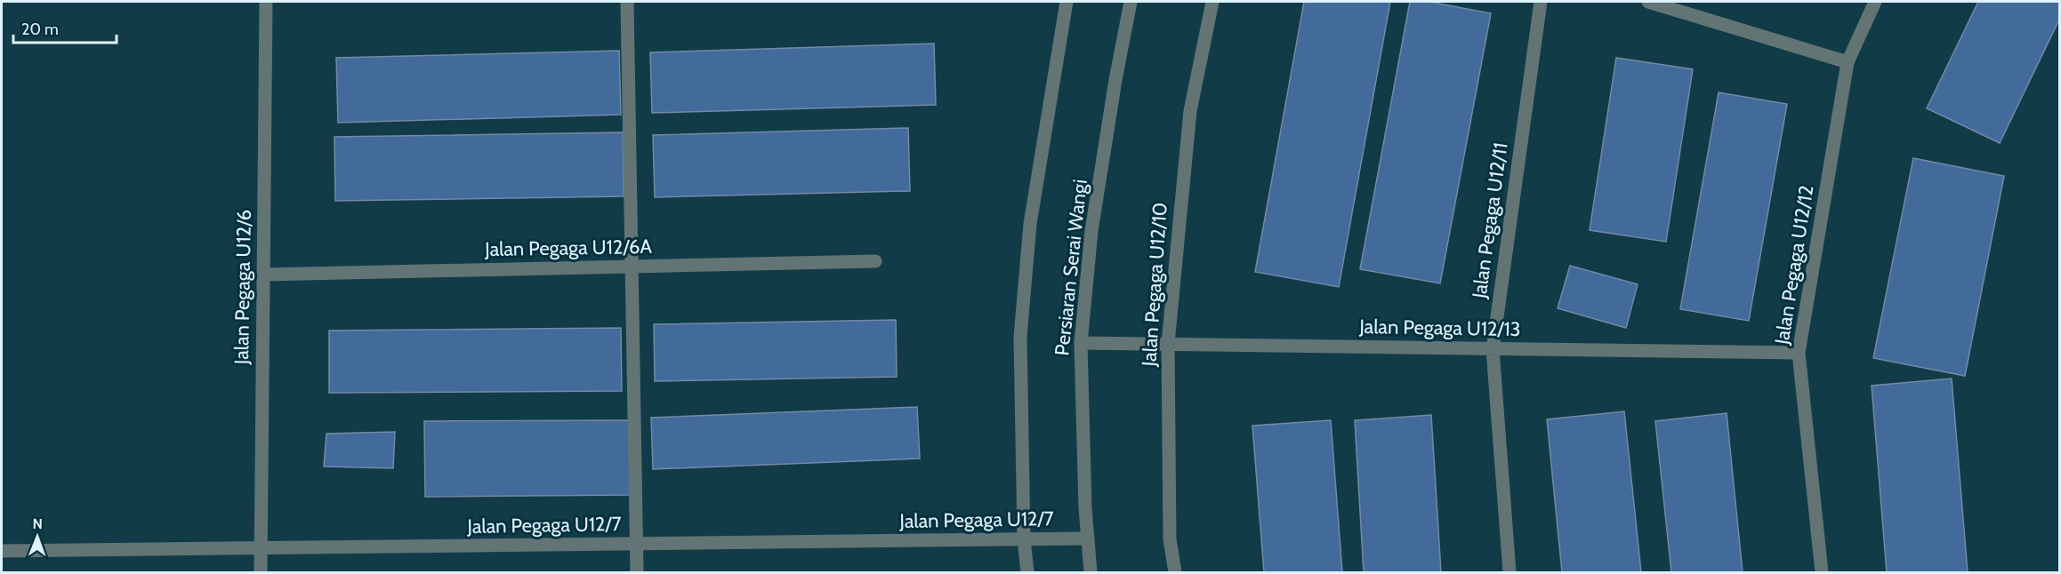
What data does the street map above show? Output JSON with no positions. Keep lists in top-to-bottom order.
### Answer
{
  "streets": {
    "street": [
      "Jalan Pegaga U12/11",
      "Jalan Pegaga U12/6A",
      "Jalan Pegaga U12/12",
      "Persiaran Serai Wangi",
      "Jalan Pegaga U12/10",
      "Jalan Pegaga U12/6",
      "Jalan Pegaga U12/13",
      "Jalan Pegaga U12/7"
    ]
  },
  "crossings": [
    ["Jalan Pegaga U12/11", "Jalan Pegaga U12/13"],
    ["Jalan Pegaga U12/6A", "Jalan Pegaga U12/6"],
    ["Jalan Pegaga U12/12", "Jalan Pegaga U12/13"],
    ["Persiaran Serai Wangi", "Jalan Pegaga U12/13"],
    ["Persiaran Serai Wangi", "Jalan Pegaga U12/7"],
    ["Jalan Pegaga U12/10", "Jalan Pegaga U12/13"],
    ["Jalan Pegaga U12/6", "Jalan Pegaga U12/7"]
  ],
  "scale_bar": "20 m",
  "north": "top"
}
